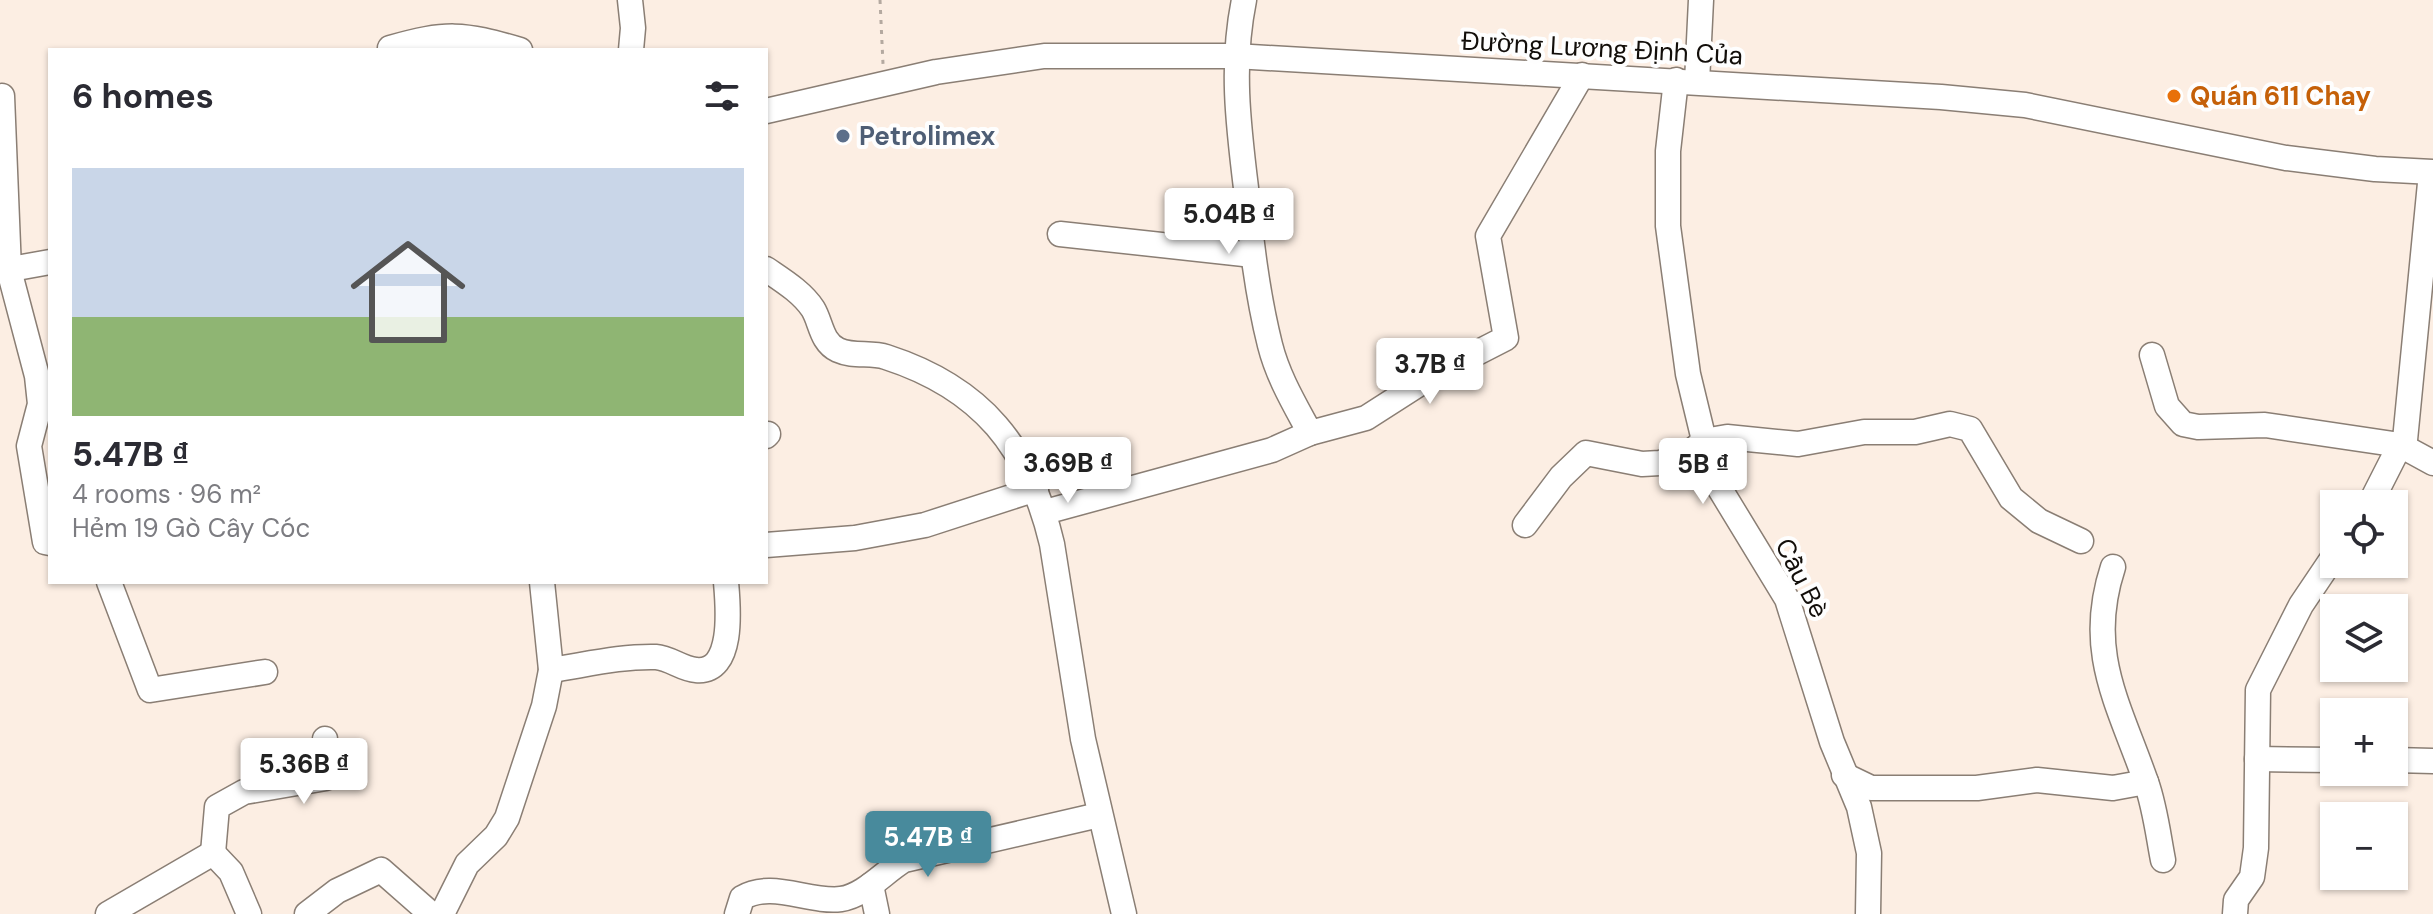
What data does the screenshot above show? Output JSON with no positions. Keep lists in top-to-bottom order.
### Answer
{
  "streets": {
    "street": ["Đường Lương Định Của", "Cầu Bè"]
  },
  "crossings": [
    ["Đường Lương Định Của", "Cầu Bè"]
  ],
  "places": ["Quán 611 Chay", "Petrolimex"],
  "page": {
    "heading": "6 homes",
    "list": [
      {
        "name": "5.47B ₫",
        "note": "4 rooms · 96 m² · Hẻm 19 Gò Cây Cóc"
      }
    ],
    "price": [
      "5.04B ₫",
      "3.7B ₫",
      "3.69B ₫",
      "5B ₫",
      "5.36B ₫",
      "5.47B ₫"
    ],
    "map_buttons": ["+", "−"]
  }
}
